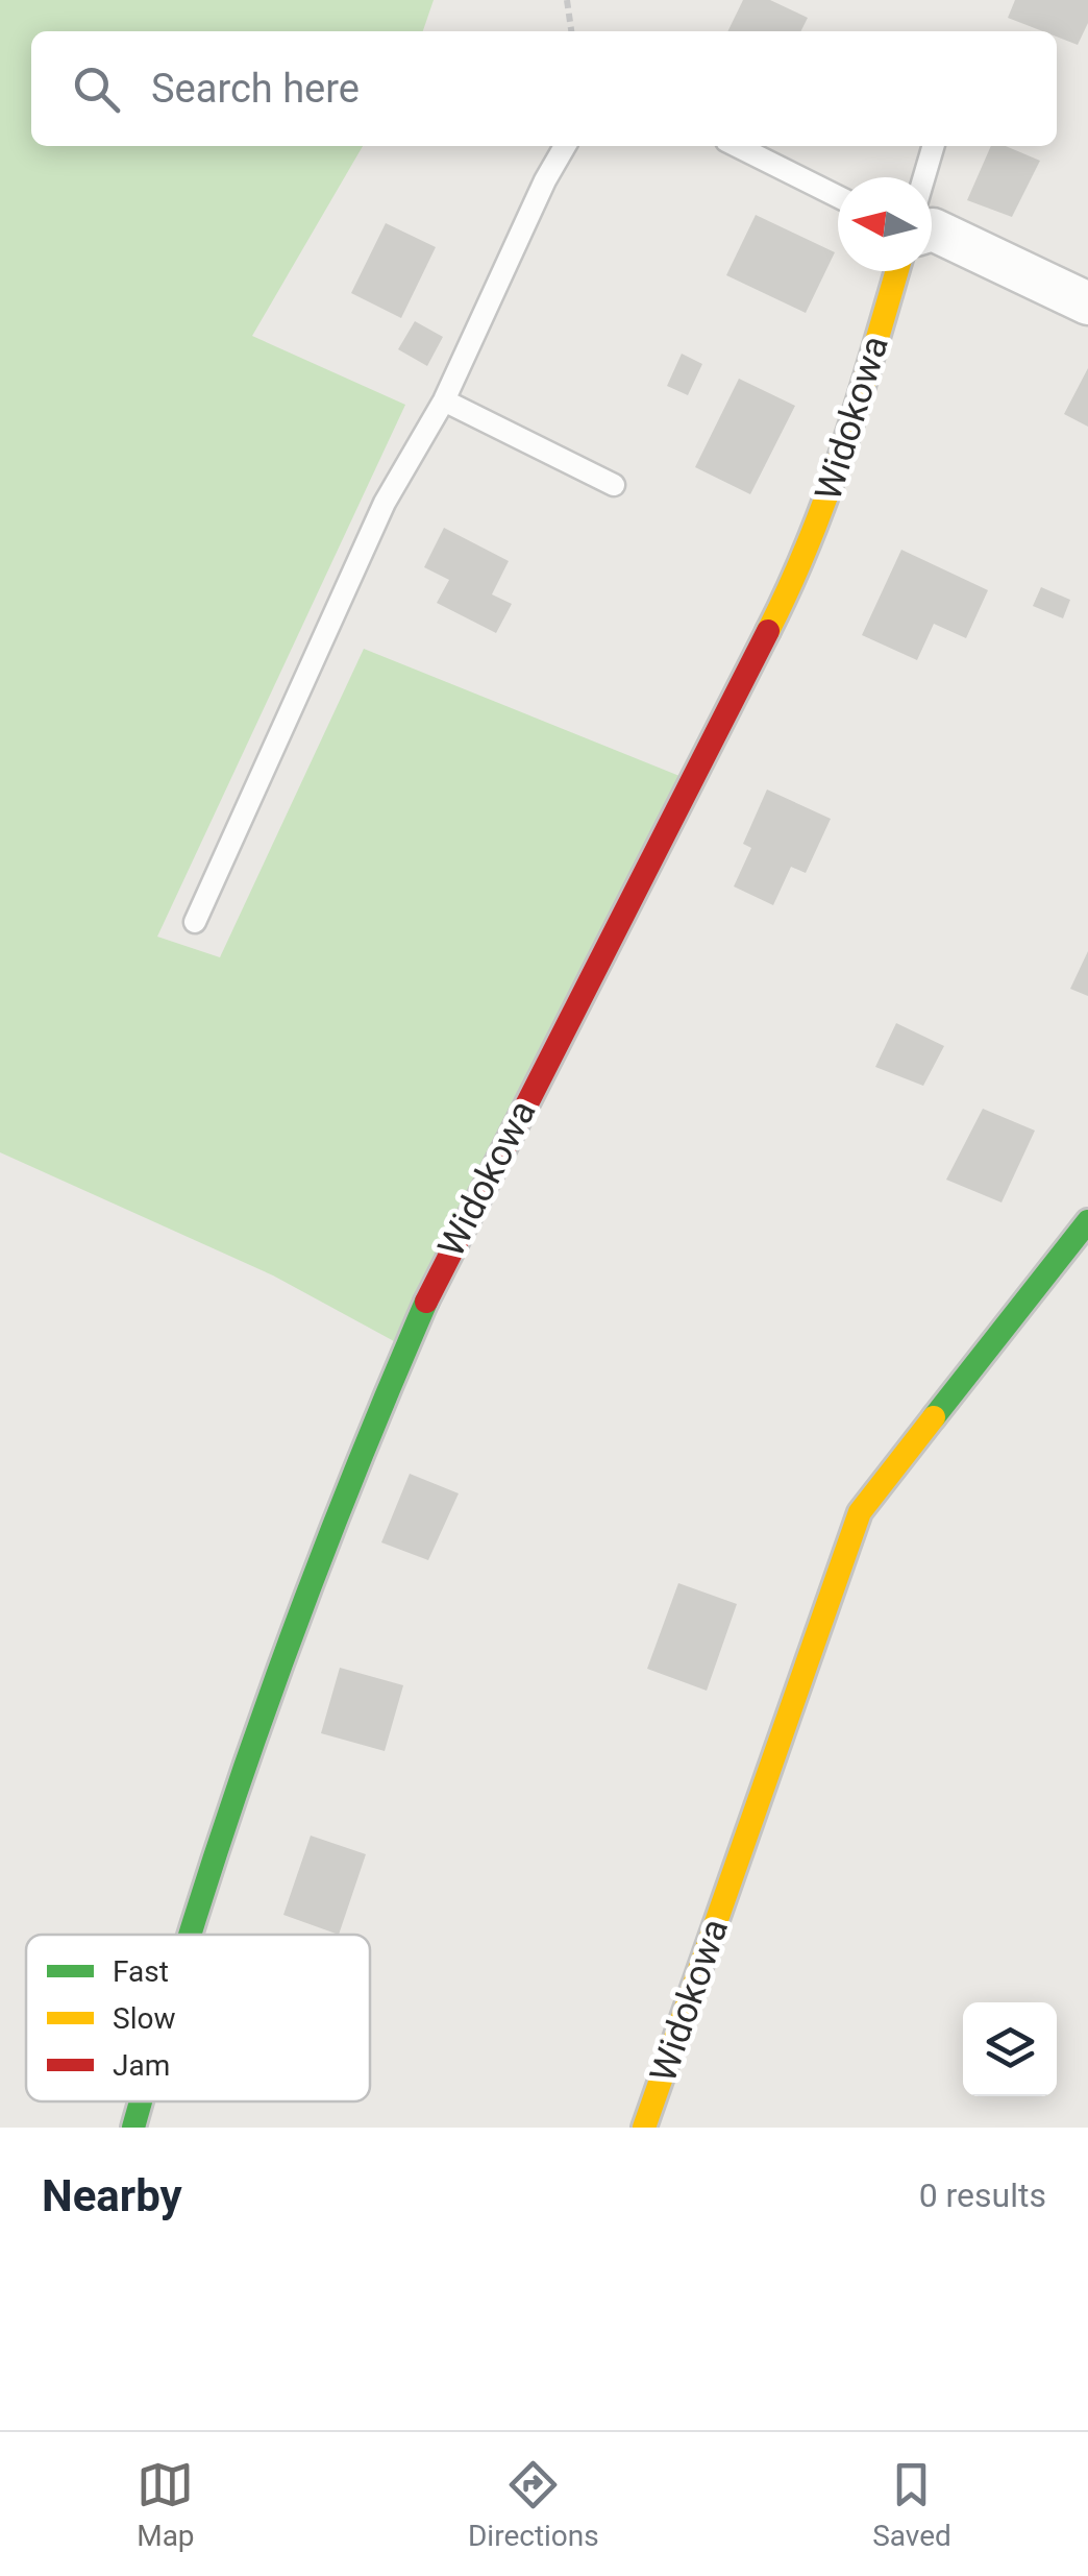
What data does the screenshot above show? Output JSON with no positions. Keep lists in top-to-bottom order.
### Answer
{
  "streets": {
    "street": ["Widokowa"]
  },
  "legend": ["Fast", "Slow", "Jam"],
  "north": "left",
  "page": {
    "search": "Search here",
    "heading": ["Nearby", "0 results"],
    "nav": ["Map", "Directions", "Saved"]
  }
}
